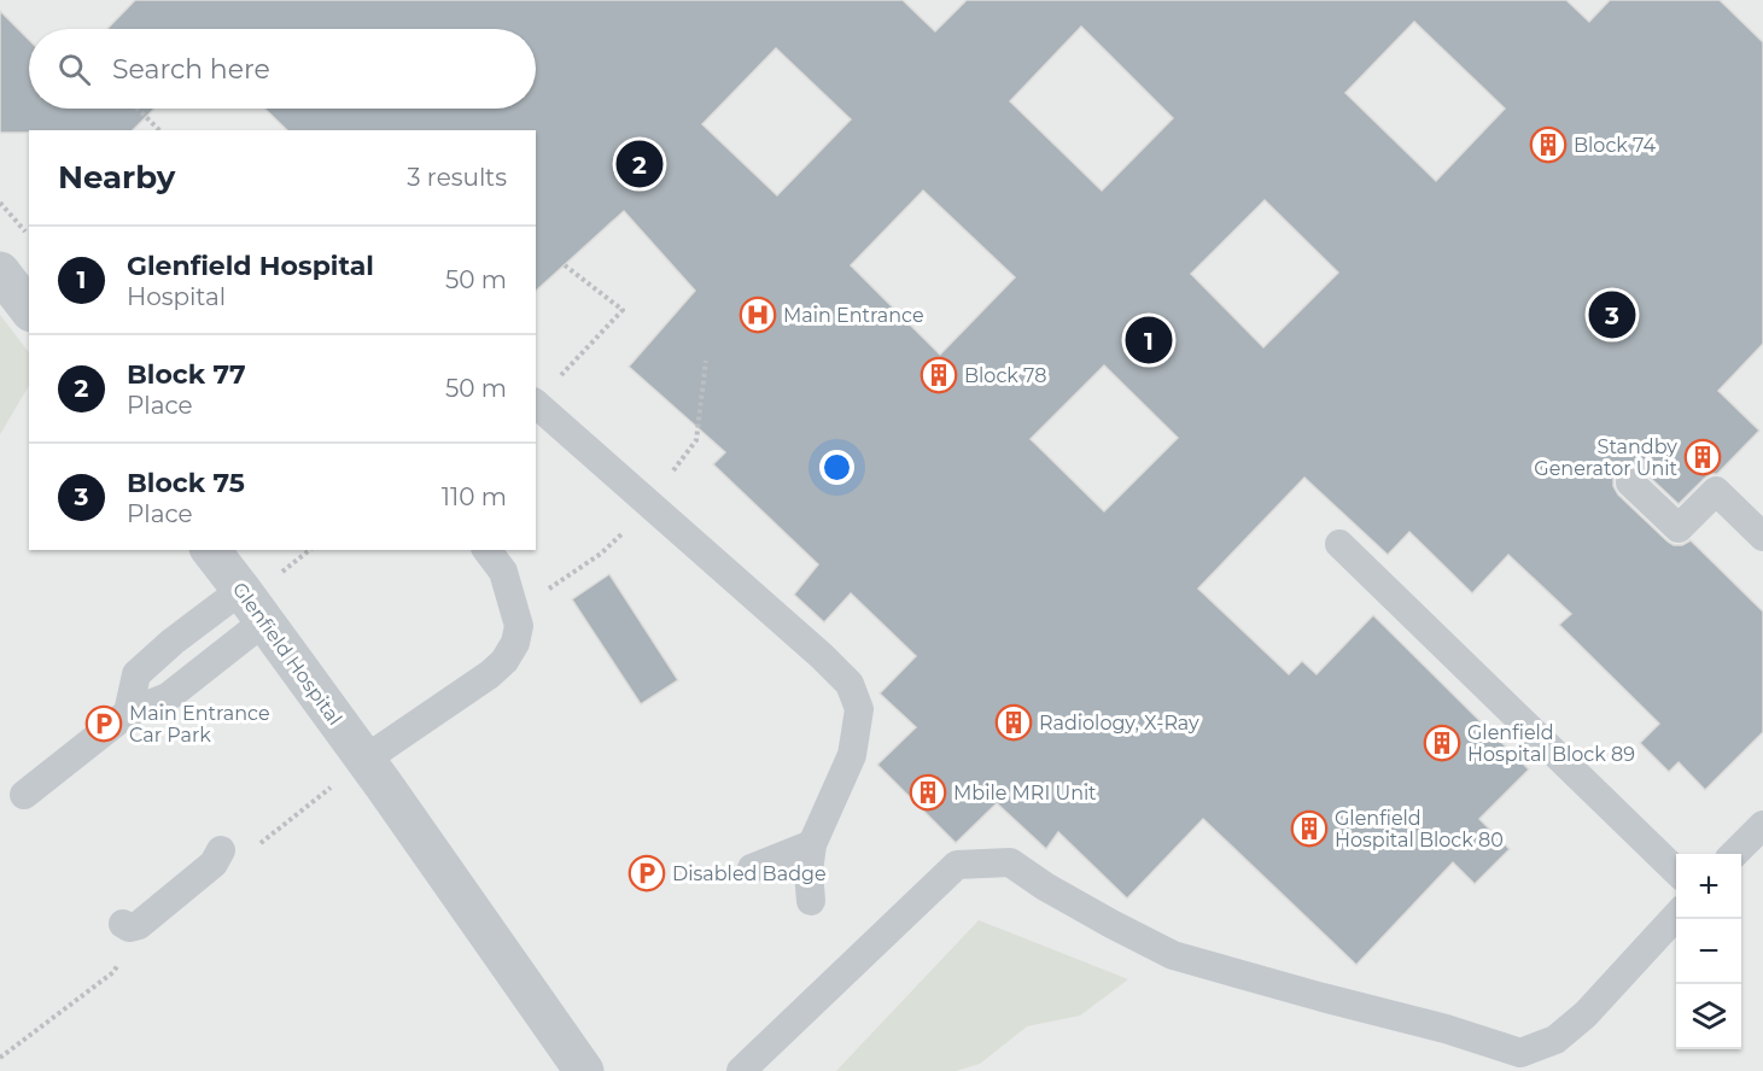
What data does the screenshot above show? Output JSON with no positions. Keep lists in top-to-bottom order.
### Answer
{
  "streets": {
    "street": ["Glenfield Hospital"]
  },
  "places": {
    "building": [
      "Block 74",
      "Block 78",
      "Standby Generator Unit",
      "Radiology, X-Ray",
      "Glenfield Hospital Block 89",
      "Mbile MRI Unit",
      "Glenfield Hospital Block 80"
    ],
    "hospital": ["Main Entrance"],
    "parking": ["Main Entrance Car Park", "Disabled Badge"]
  },
  "page": {
    "search": "Search here",
    "heading": ["Nearby", "3 results"],
    "pins": ["2", "3", "1"],
    "list": [
      {
        "mark": "1",
        "name": "Glenfield Hospital",
        "note": "Hospital",
        "value": "50 m"
      },
      {
        "mark": "2",
        "name": "Block 77",
        "note": "Place",
        "value": "50 m"
      },
      {
        "mark": "3",
        "name": "Block 75",
        "note": "Place",
        "value": "110 m"
      }
    ],
    "map_buttons": ["+", "−"]
  }
}
